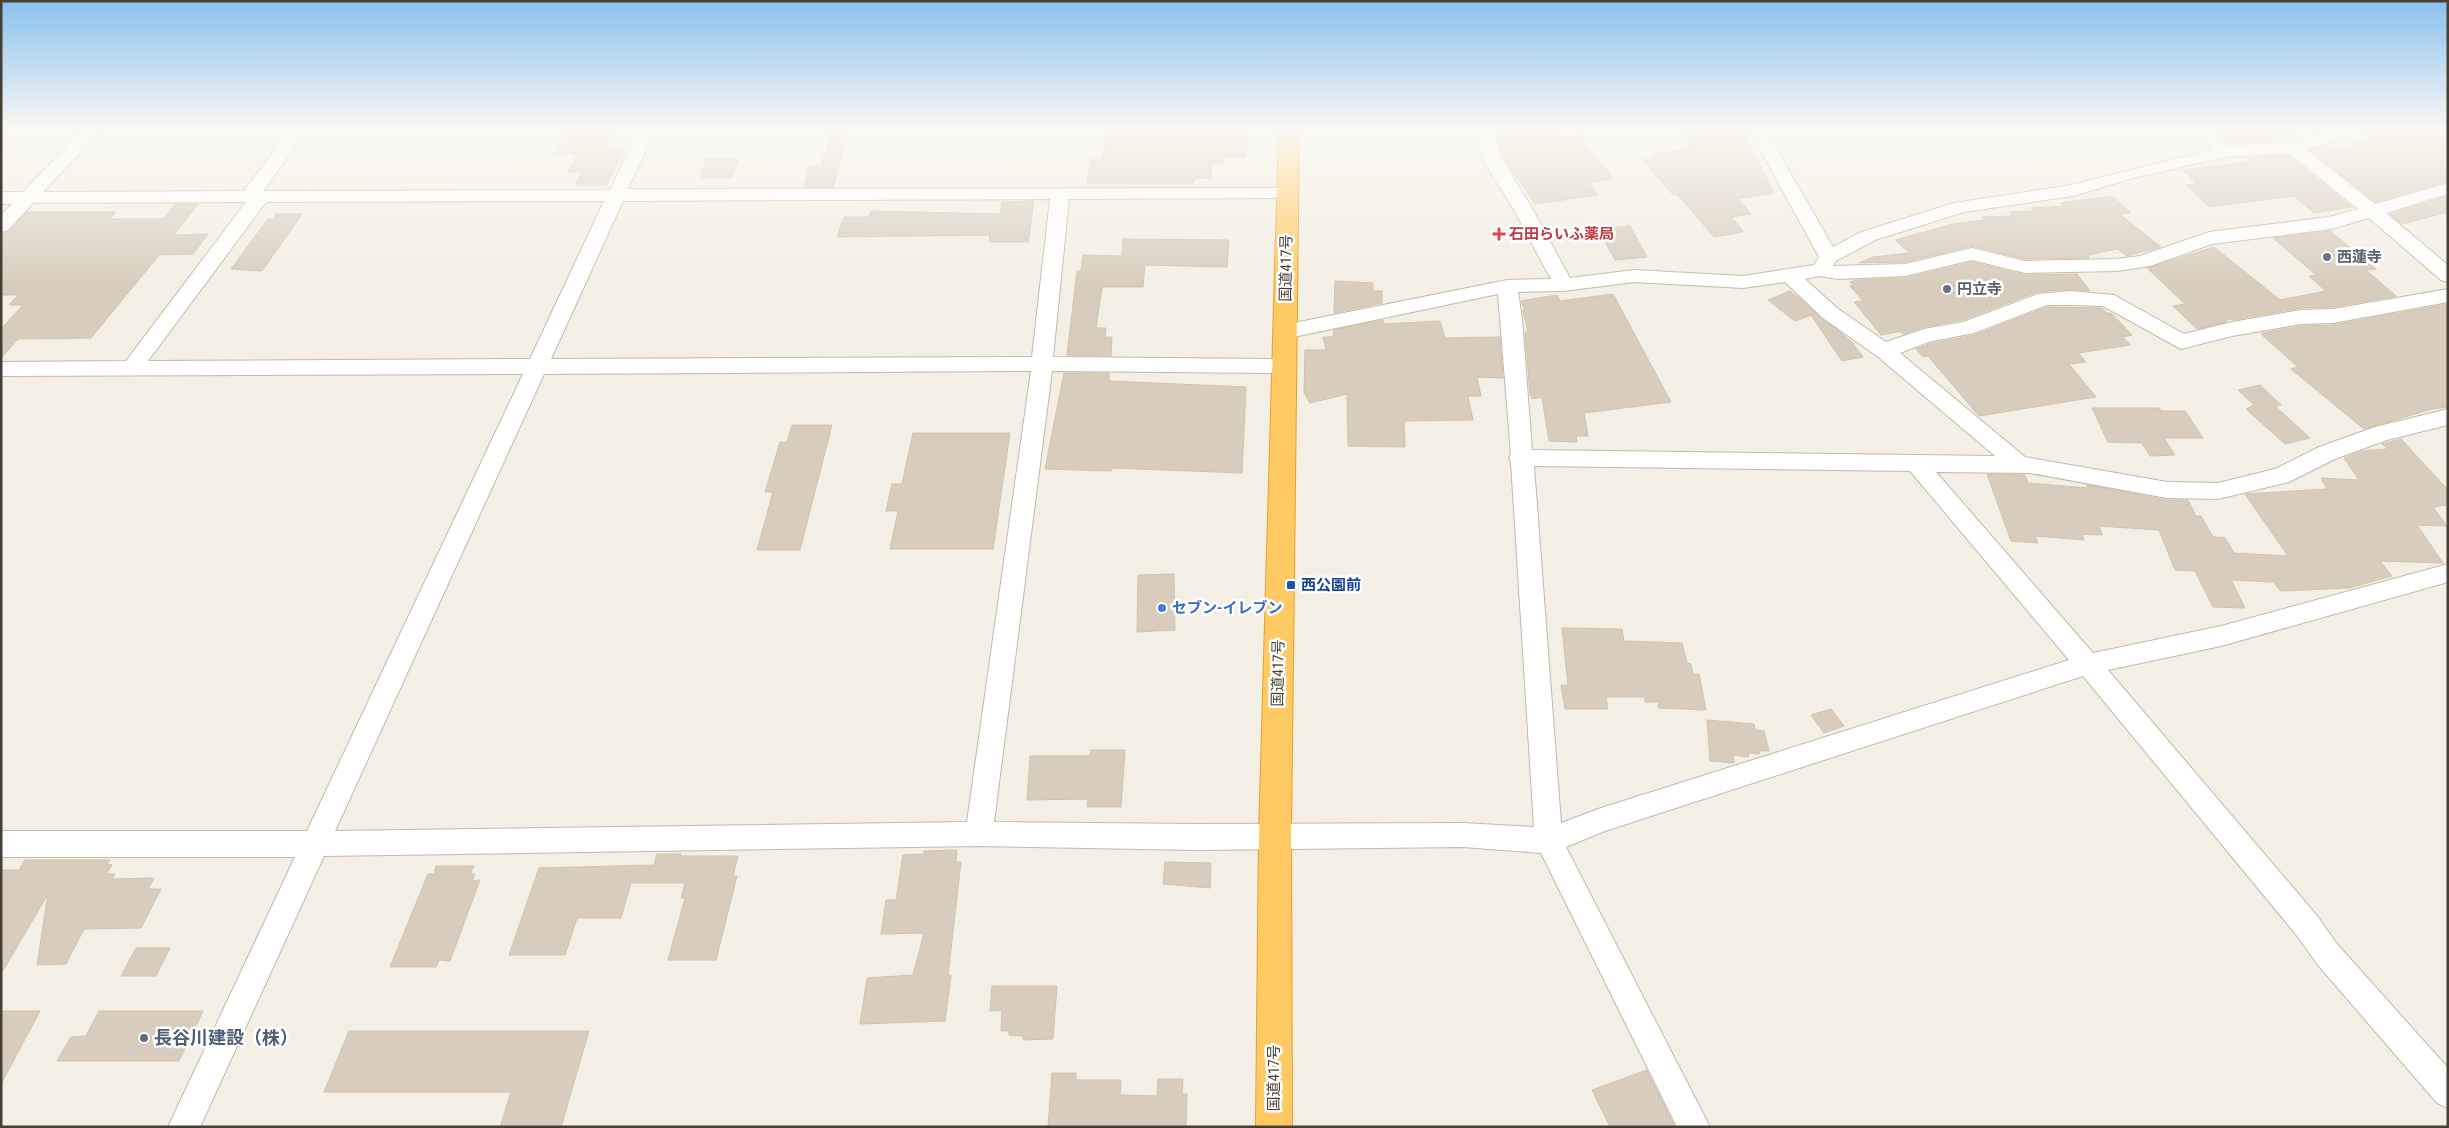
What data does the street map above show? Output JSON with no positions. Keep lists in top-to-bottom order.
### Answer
{
  "streets": {
    "highway": ["国道417号"]
  },
  "places": {
    "health": ["石田らいふ薬局"],
    "other": [
      "西蓮寺",
      "円立寺",
      "セブン-イレブン",
      "長谷川建設（株）"
    ],
    "transit": ["西公園前"]
  }
}
